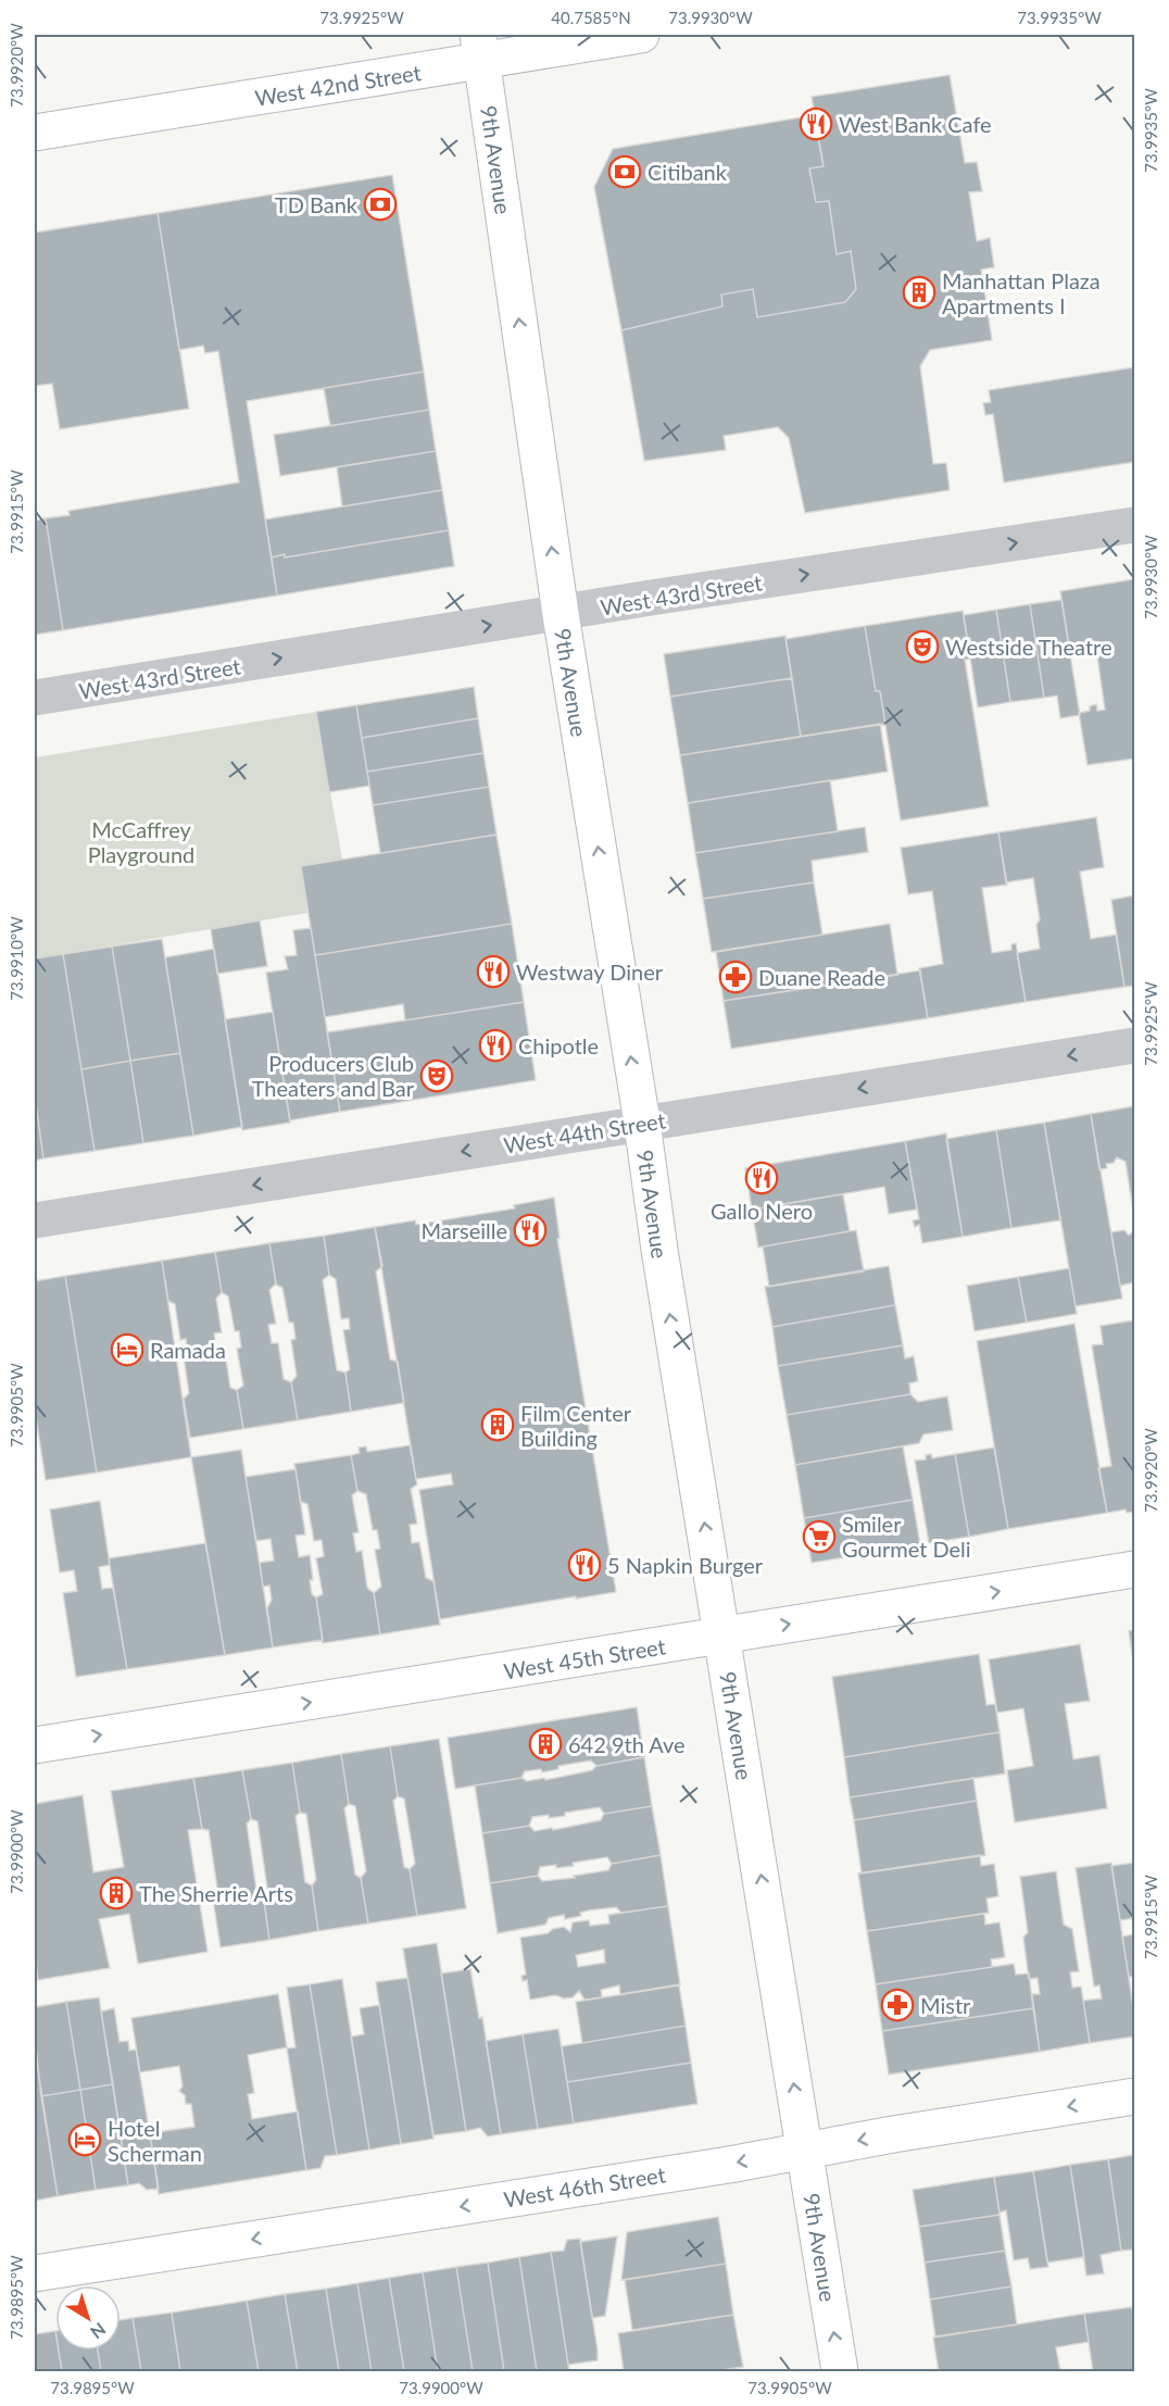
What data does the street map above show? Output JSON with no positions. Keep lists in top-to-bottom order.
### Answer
{
  "streets": {
    "main road": [
      "West 42nd Street",
      "9th Avenue",
      "West 45th Street",
      "West 46th Street"
    ],
    "street": ["West 43rd Street", "West 44th Street"]
  },
  "crossings": [
    ["West 42nd Street", "9th Avenue"],
    ["9th Avenue", "West 43rd Street"],
    ["9th Avenue", "West 44th Street"],
    ["9th Avenue", "West 45th Street"],
    ["9th Avenue", "West 46th Street"]
  ],
  "one_way": [
    "9th Avenue",
    "West 43rd Street",
    "West 44th Street",
    "West 45th Street",
    "West 46th Street"
  ],
  "parks": ["McCaffrey Playground"],
  "places": {
    "restaurant": [
      "West Bank Cafe",
      "Westway Diner",
      "Chipotle",
      "Gallo Nero",
      "Marseille",
      "5 Napkin Burger"
    ],
    "bank": ["Citibank", "TD Bank"],
    "building": [
      "Manhattan Plaza Apartments I",
      "Film Center Building",
      "642 9th Ave",
      "The Sherrie Arts"
    ],
    "theatre": ["Westside Theatre", "Producers Club Theaters and Bar"],
    "pharmacy": ["Duane Reade", "Mistr"],
    "hotel": ["Ramada", "Hotel Scherman"],
    "supermarket": ["Smiler Gourmet Deli"]
  },
  "north": "bottom right",
  "coordinates": [
    "73.9925°W",
    "40.7585°N",
    "73.9930°W",
    "73.9935°W",
    "73.9920°W",
    "73.9915°W",
    "73.9910°W",
    "73.9905°W",
    "73.9900°W",
    "73.9895°W"
  ]
}
